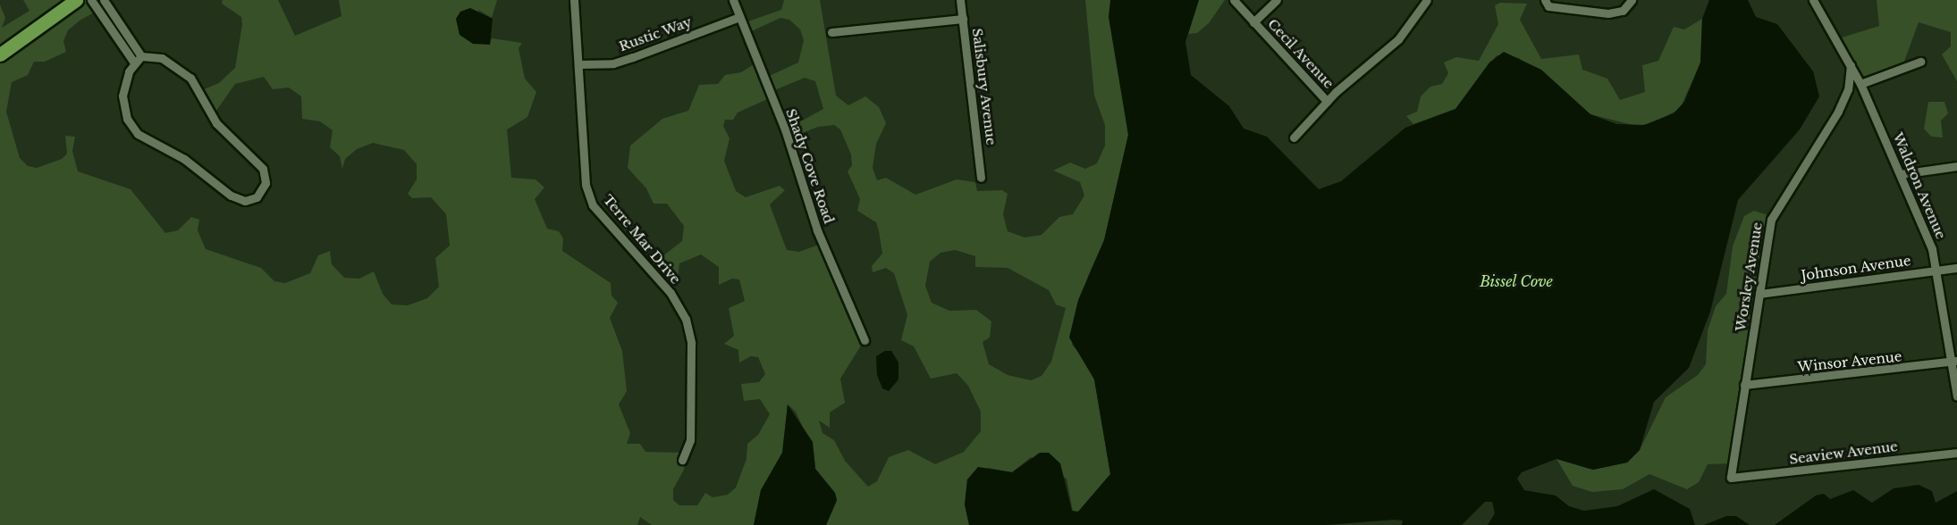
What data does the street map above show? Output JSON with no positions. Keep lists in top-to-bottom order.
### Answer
{
  "streets": {
    "street": [
      "Rustic Way",
      "Cecil Avenue",
      "Salisbury Avenue",
      "Shady Cove Road",
      "Waldron Avenue",
      "Terre Mar Drive",
      "Johnson Avenue",
      "Worsley Avenue",
      "Winsor Avenue",
      "Seaview Avenue"
    ]
  },
  "crossings": [
    ["Rustic Way", "Shady Cove Road"],
    ["Rustic Way", "Terre Mar Drive"],
    ["Waldron Avenue", "Johnson Avenue"],
    ["Waldron Avenue", "Worsley Avenue"],
    ["Waldron Avenue", "Winsor Avenue"],
    ["Johnson Avenue", "Worsley Avenue"],
    ["Worsley Avenue", "Winsor Avenue"],
    ["Worsley Avenue", "Seaview Avenue"]
  ],
  "water": ["Bissel Cove"]
}
